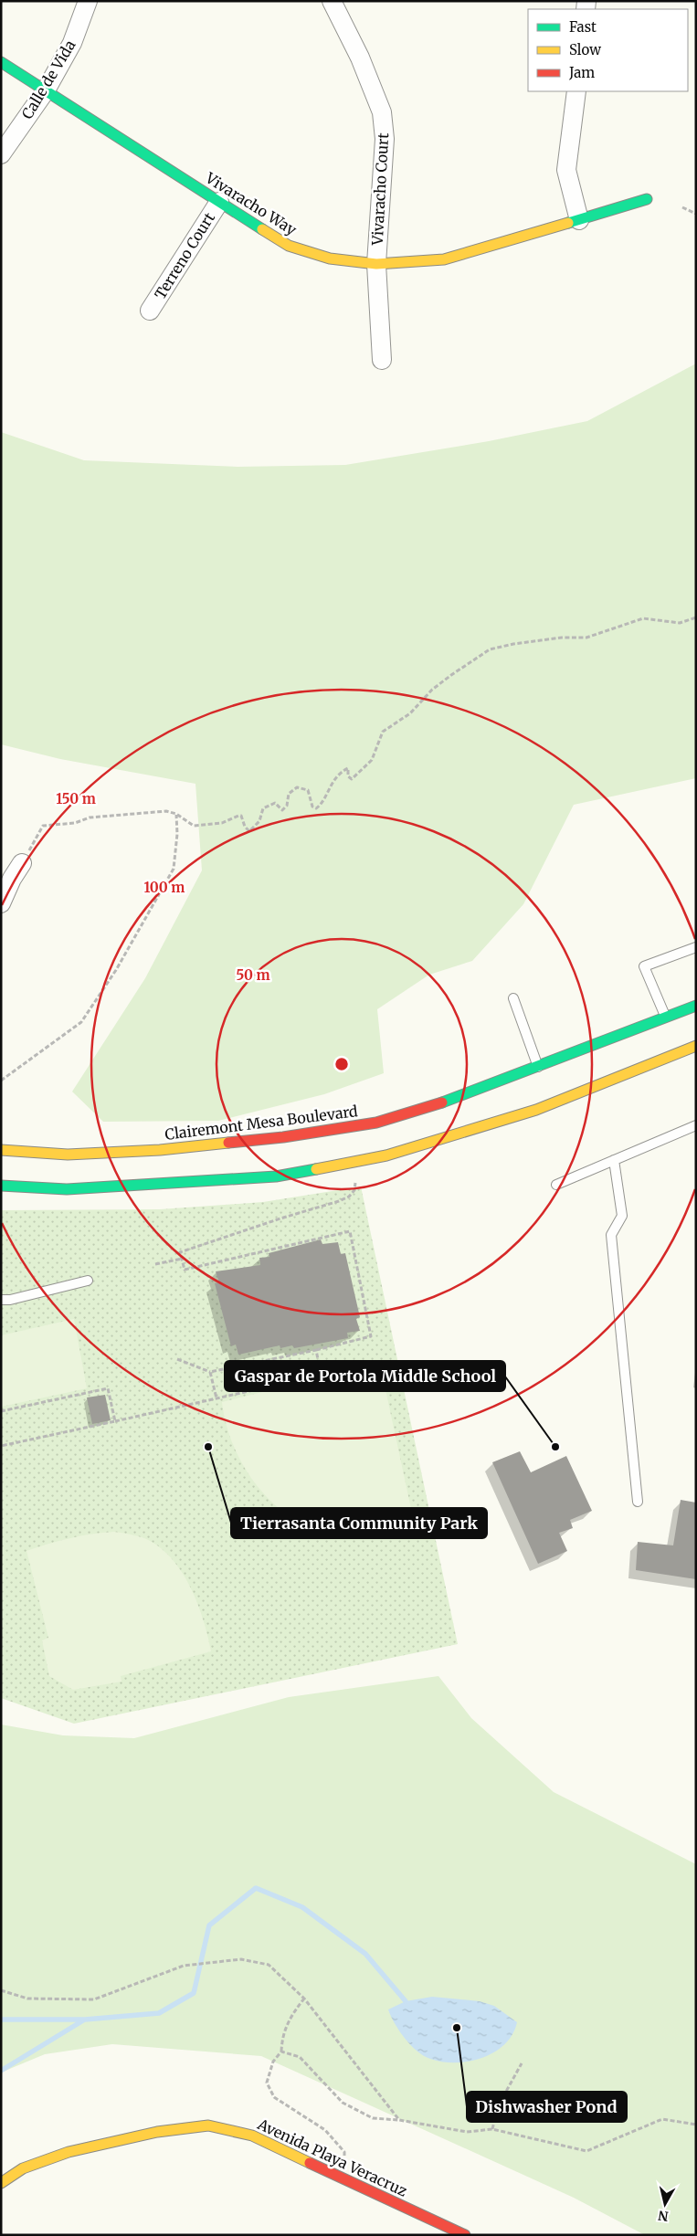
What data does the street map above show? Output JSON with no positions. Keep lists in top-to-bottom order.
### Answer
{
  "streets": {
    "main road": ["Vivaracho Way", "Clairemont Mesa Boulevard", "Avenida Playa Veracruz"],
    "street": ["Calle de Vida", "Vivaracho Court", "Terreno Court"]
  },
  "crossings": [
    ["Calle de Vida", "Vivaracho Way"],
    ["Vivaracho Court", "Vivaracho Way"],
    ["Vivaracho Way", "Terreno Court"]
  ],
  "places": ["Tierrasanta Community Park", "Gaspar de Portola Middle School", "Dishwasher Pond"],
  "legend": ["Fast", "Slow", "Jam"],
  "north": "bottom",
  "rings": ["150 m", "100 m", "50 m"]
}
